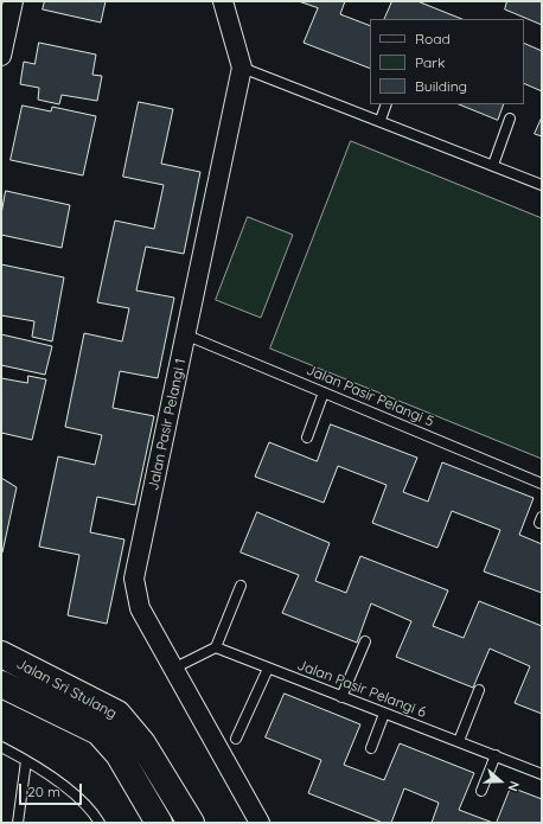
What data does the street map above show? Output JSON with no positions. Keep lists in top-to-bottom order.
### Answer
{
  "streets": {
    "street": ["Jalan Pasir Pelangi 1", "Jalan Sri Stulang"],
    "lane": ["Jalan Pasir Pelangi 5", "Jalan Pasir Pelangi 6"]
  },
  "crossings": [
    ["Jalan Pasir Pelangi 5", "Jalan Pasir Pelangi 1"]
  ],
  "legend": ["Road", "Park", "Building"],
  "scale_bar": "20 m",
  "north": "right"
}
